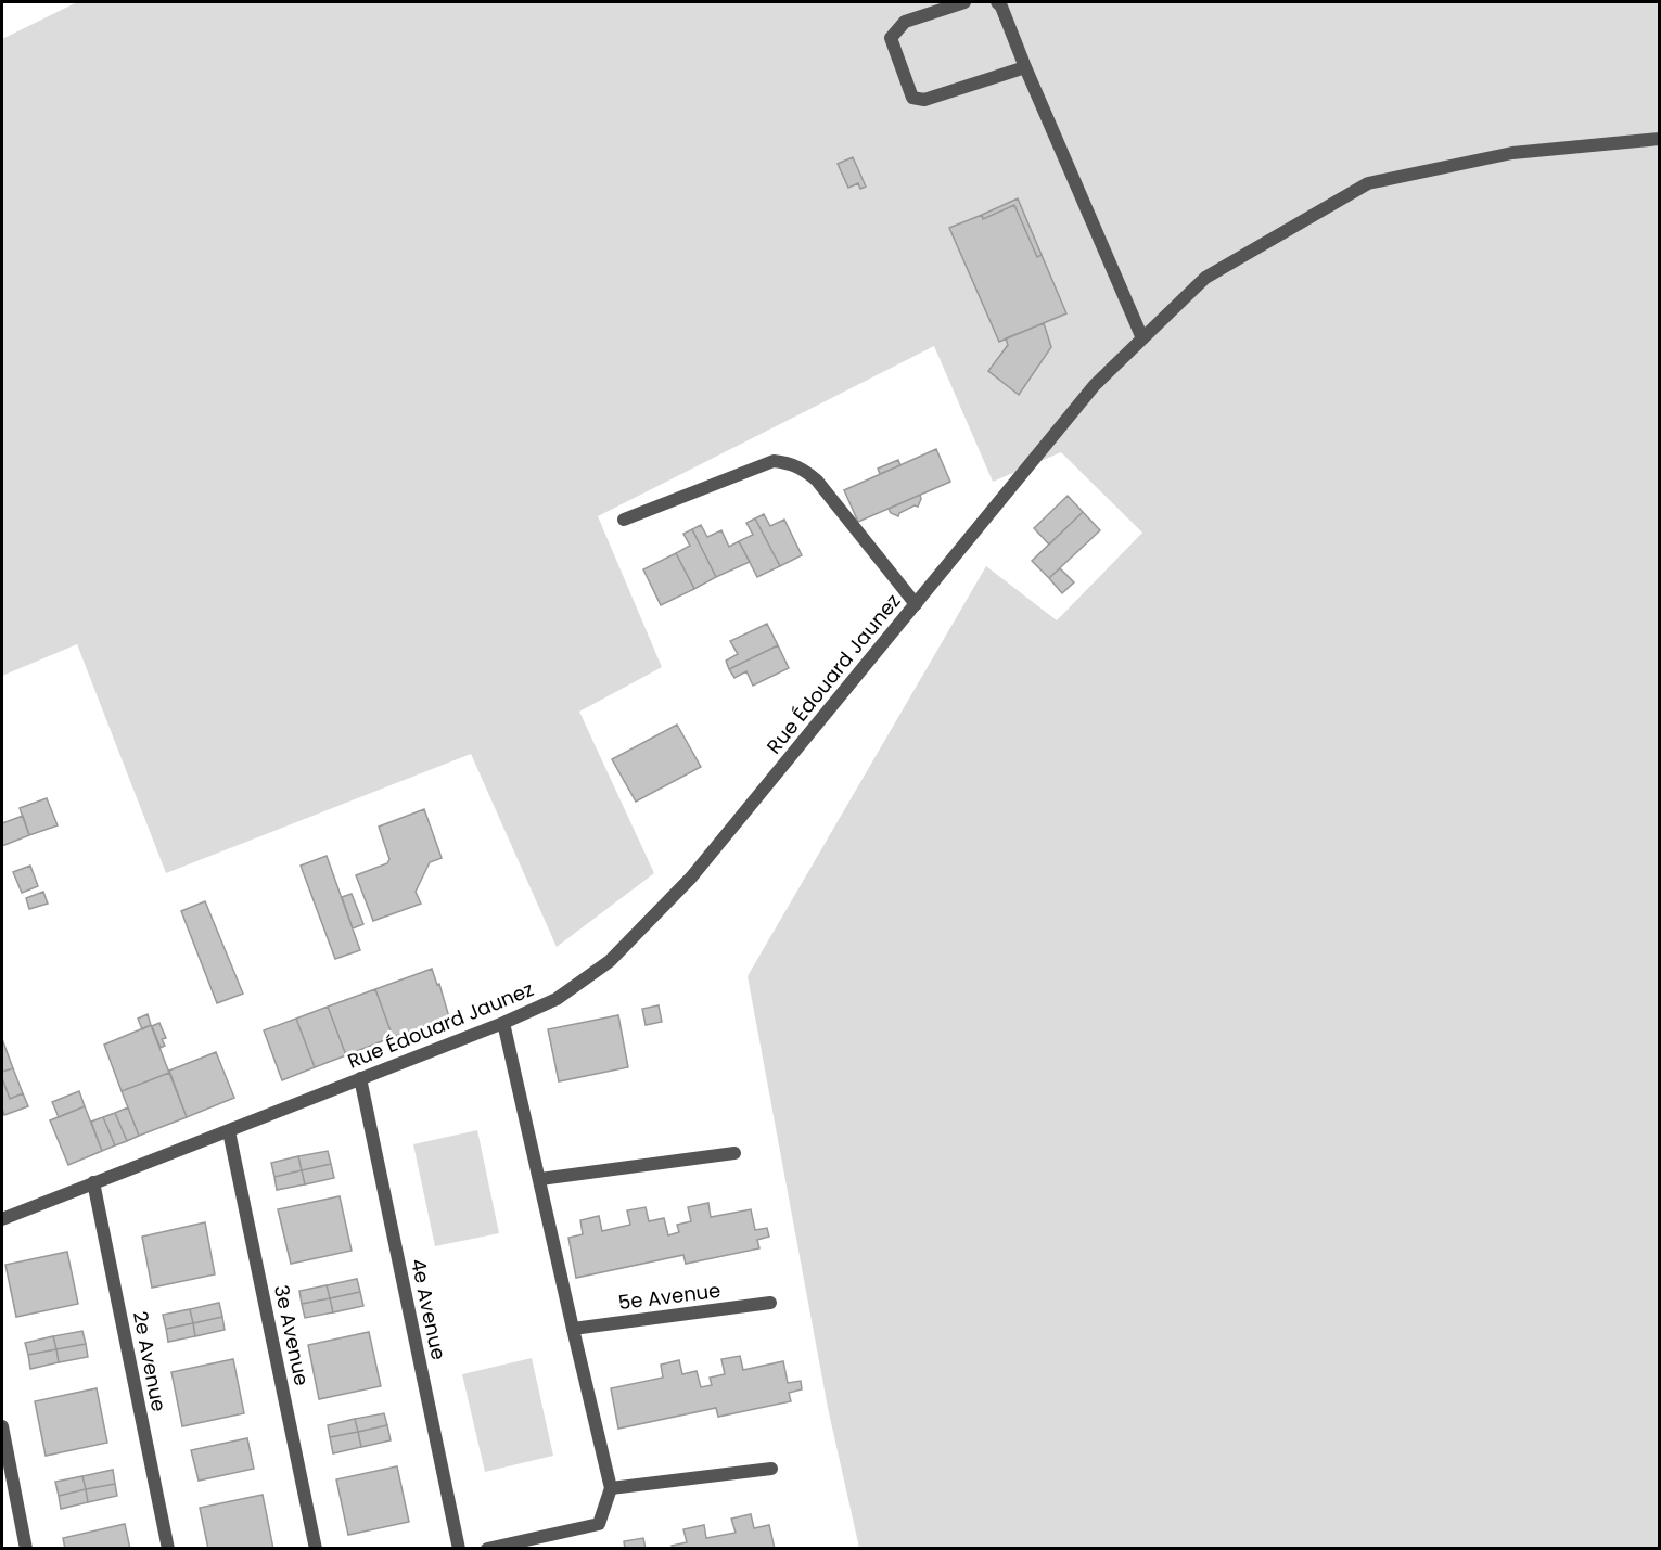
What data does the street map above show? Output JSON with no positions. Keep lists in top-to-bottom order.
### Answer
{
  "streets": {
    "street": [
      "Rue Édouard Jaunez",
      "5e Avenue",
      "4e Avenue",
      "3e Avenue",
      "2e Avenue"
    ]
  },
  "crossings": [
    ["Rue Édouard Jaunez", "4e Avenue"],
    ["Rue Édouard Jaunez", "3e Avenue"],
    ["Rue Édouard Jaunez", "2e Avenue"]
  ]
}
